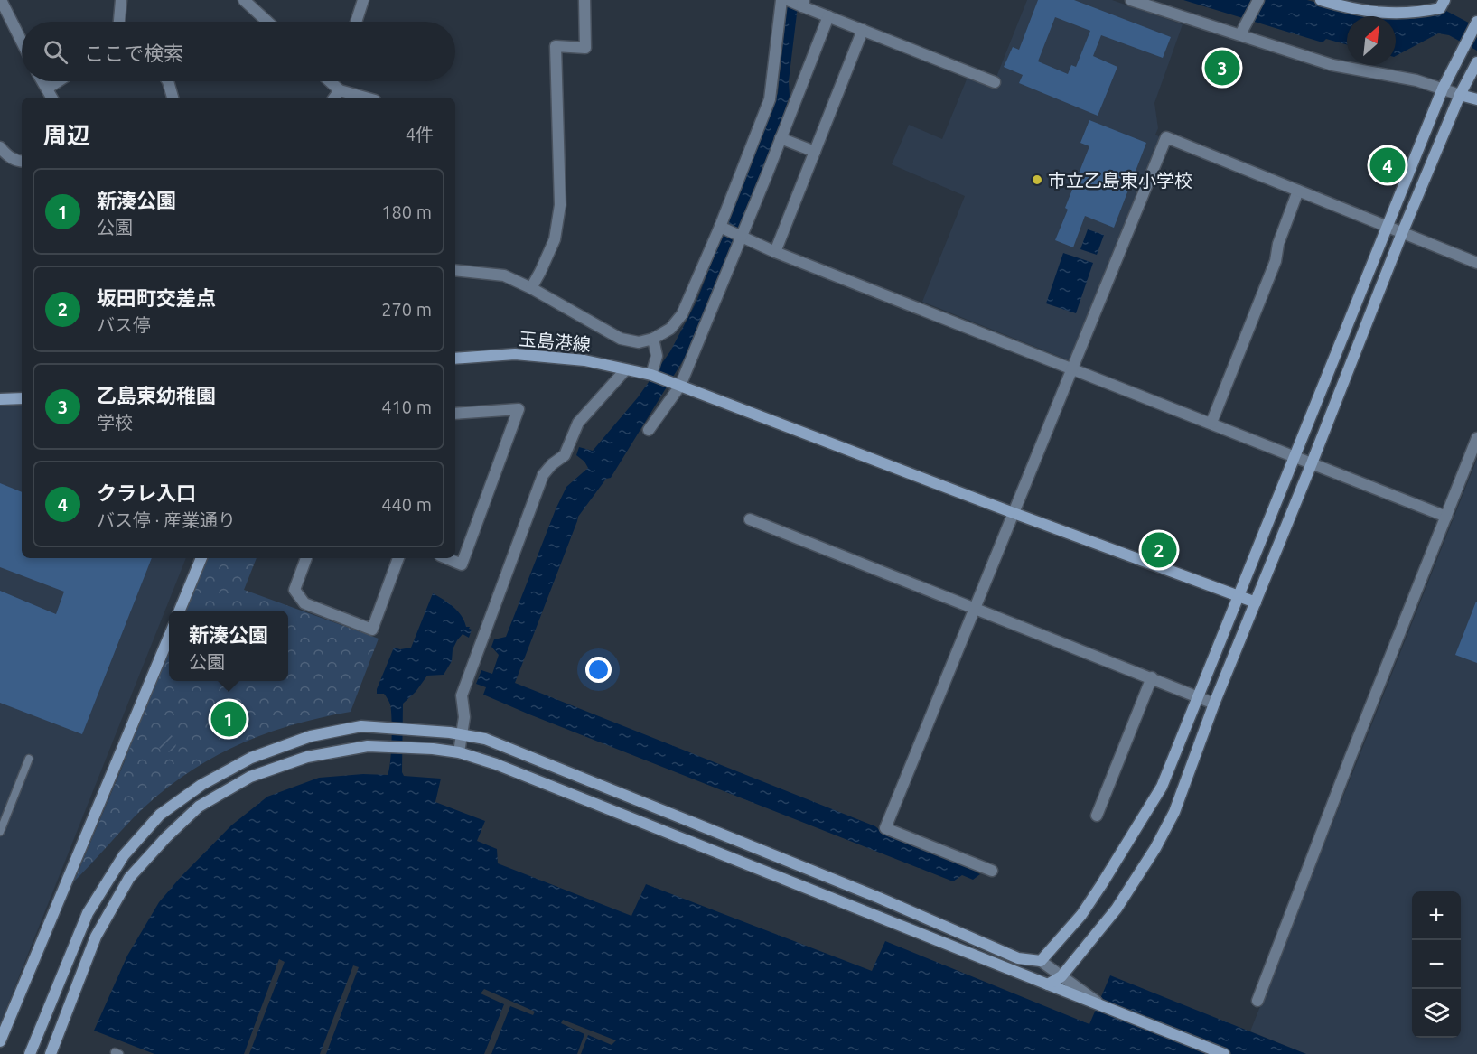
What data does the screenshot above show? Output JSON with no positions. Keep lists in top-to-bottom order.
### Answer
{
  "streets": {
    "street": ["玉島港線"]
  },
  "places": ["市立乙島東小学校"],
  "north": "top right",
  "page": {
    "search": "ここで検索",
    "pins": [
      "3",
      "4",
      "2",
      "1"
    ],
    "heading": ["周辺", "4件"],
    "list": [
      {
        "mark": "1",
        "name": "新湊公園",
        "note": "公園",
        "value": "180 m"
      },
      {
        "mark": "2",
        "name": "坂田町交差点",
        "note": "バス停",
        "value": "270 m"
      },
      {
        "mark": "3",
        "name": "乙島東幼稚園",
        "note": "学校",
        "value": "410 m"
      },
      {
        "mark": "4",
        "name": "クラレ入口",
        "note": "バス停 · 産業通り",
        "value": "440 m"
      }
    ],
    "popup": ["新湊公園", "公園"],
    "map_buttons": ["+", "−"]
  }
}
